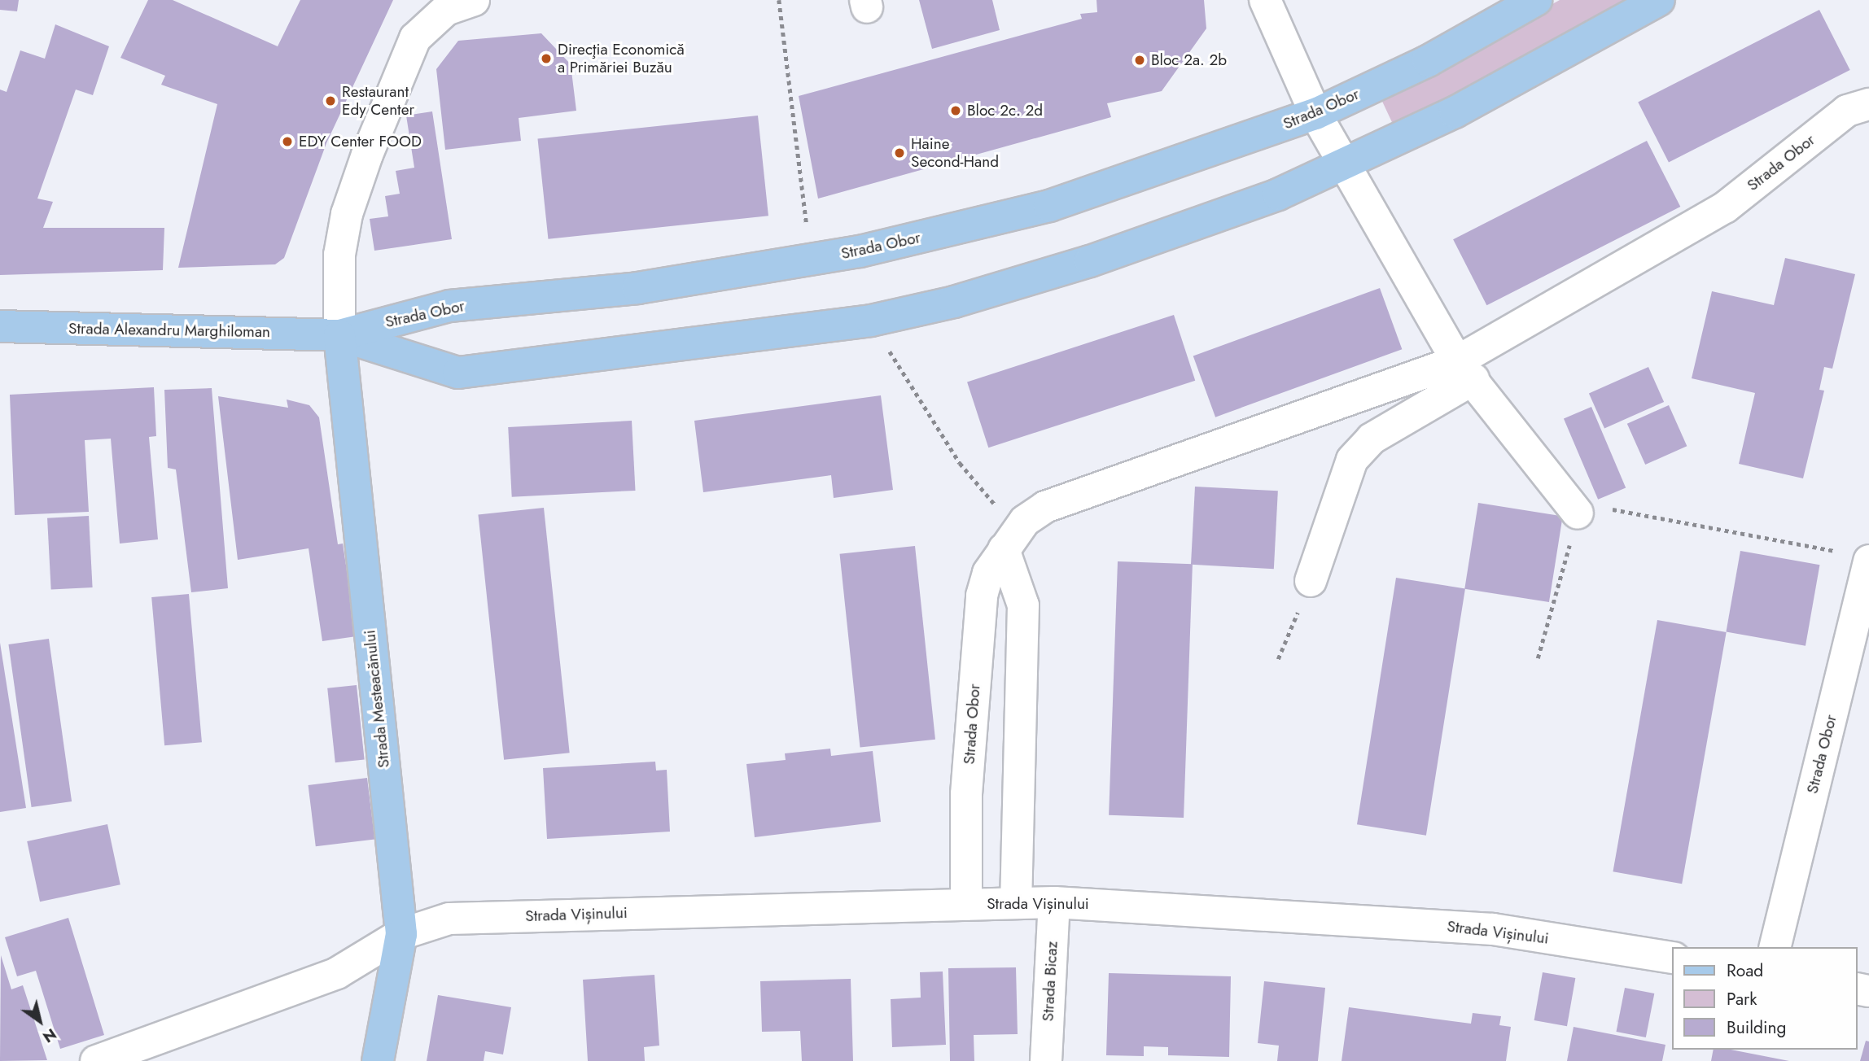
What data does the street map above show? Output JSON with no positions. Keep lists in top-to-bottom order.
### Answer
{
  "streets": {
    "main road": ["Strada Obor", "Strada Alexandru Marghiloman", "Strada Mesteacănului"],
    "street": ["Strada Vișinului", "Strada Bicaz"]
  },
  "crossings": [
    ["Strada Obor", "Strada Alexandru Marghiloman"],
    ["Strada Obor", "Strada Mesteacănului"],
    ["Strada Obor", "Strada Vișinului"],
    ["Strada Alexandru Marghiloman", "Strada Mesteacănului"],
    ["Strada Mesteacănului", "Strada Vișinului"],
    ["Strada Vișinului", "Strada Bicaz"]
  ],
  "places": [
    "Direcţia Economică a Primăriei Buzău",
    "Bloc 2a. 2b",
    "Restaurant Edy Center",
    "Bloc 2c. 2d",
    "EDY Center FOOD",
    "Haine Second-Hand"
  ],
  "legend": ["Road", "Park", "Building"],
  "north": "bottom right"
}
